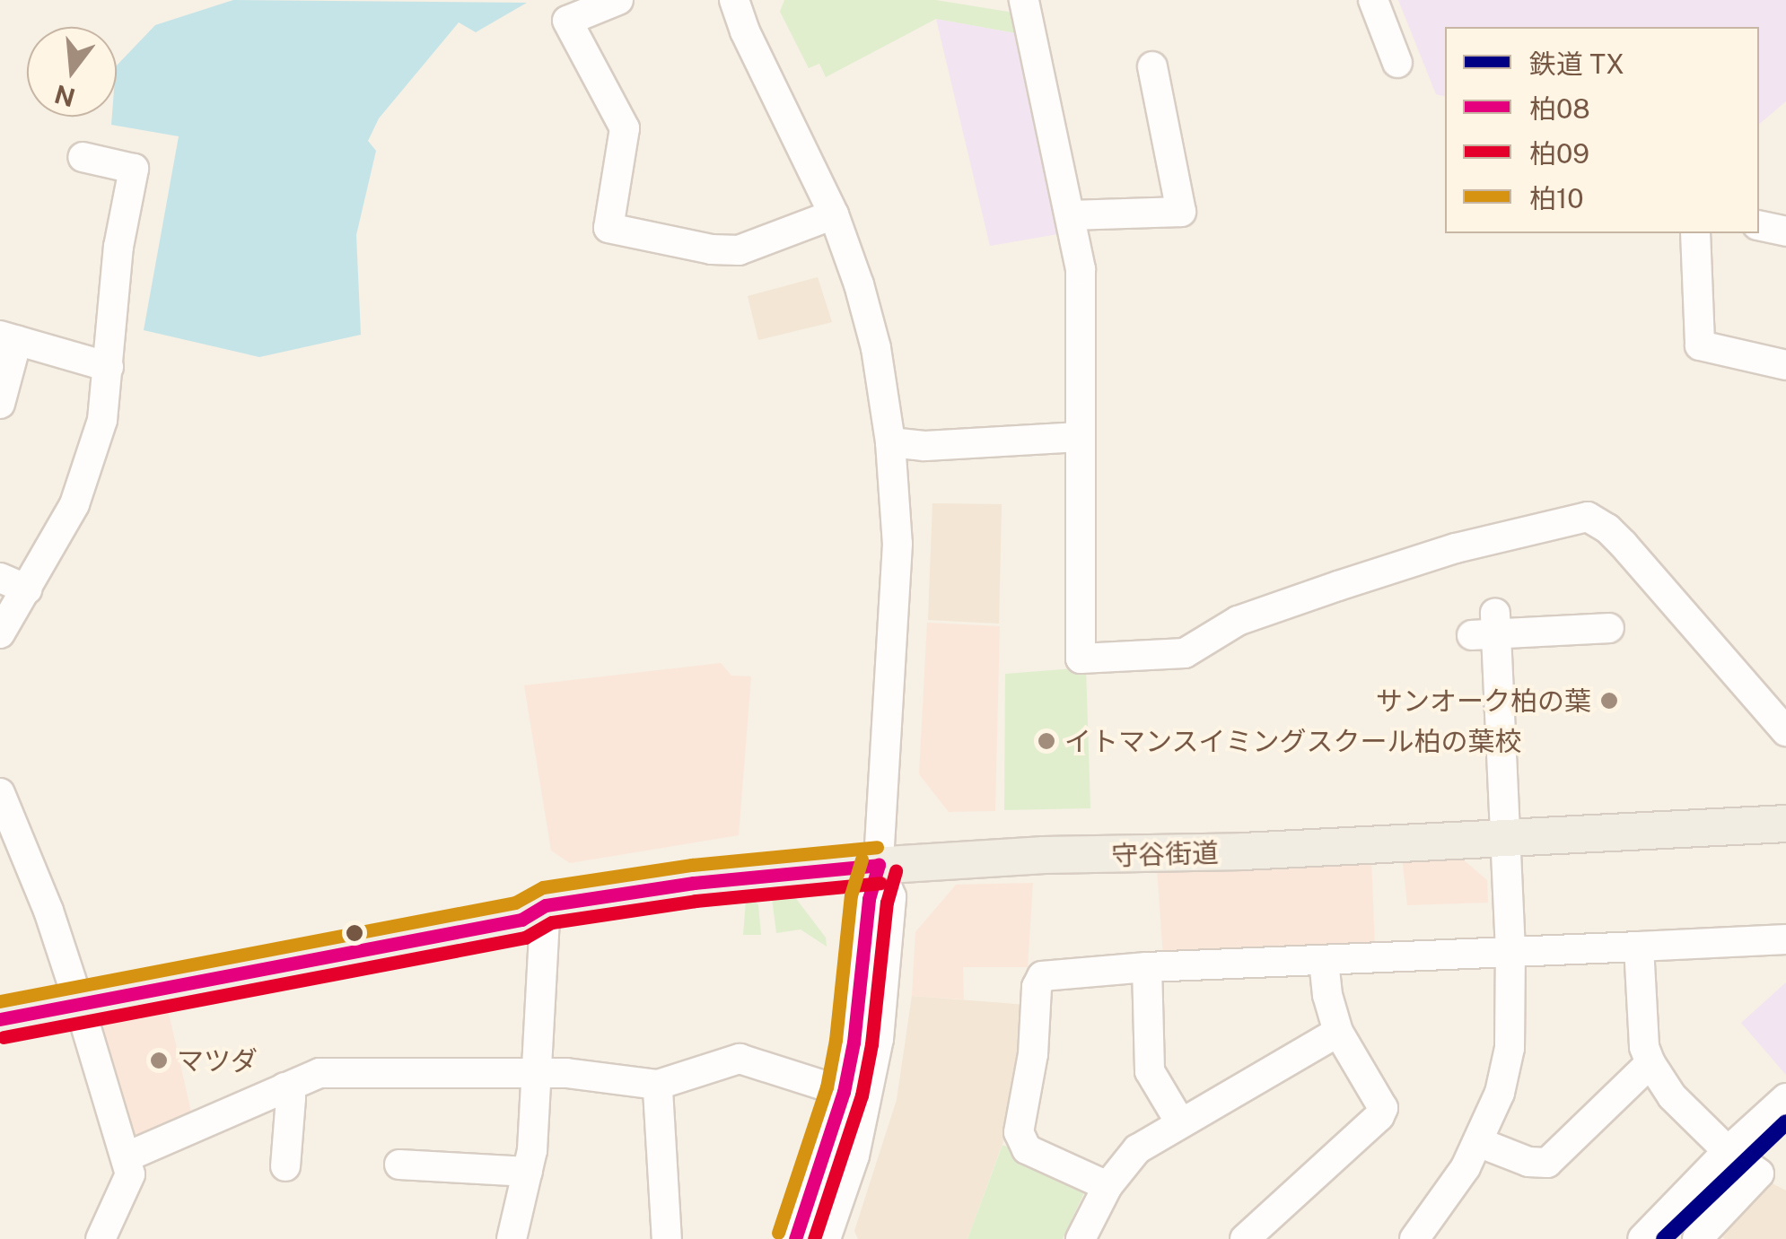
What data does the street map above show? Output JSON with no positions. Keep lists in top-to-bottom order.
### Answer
{
  "streets": {
    "main road": ["守谷街道"]
  },
  "places": ["サンオーク柏の葉", "イトマンスイミングスクール柏の葉校", "マツダ"],
  "lines": [
    "transit line 柏10",
    "transit line 柏08",
    "transit line 柏09",
    "rail line TX"
  ],
  "legend": [
    "鉄道 TX",
    "柏08",
    "柏09",
    "柏10"
  ],
  "north": "bottom"
}
